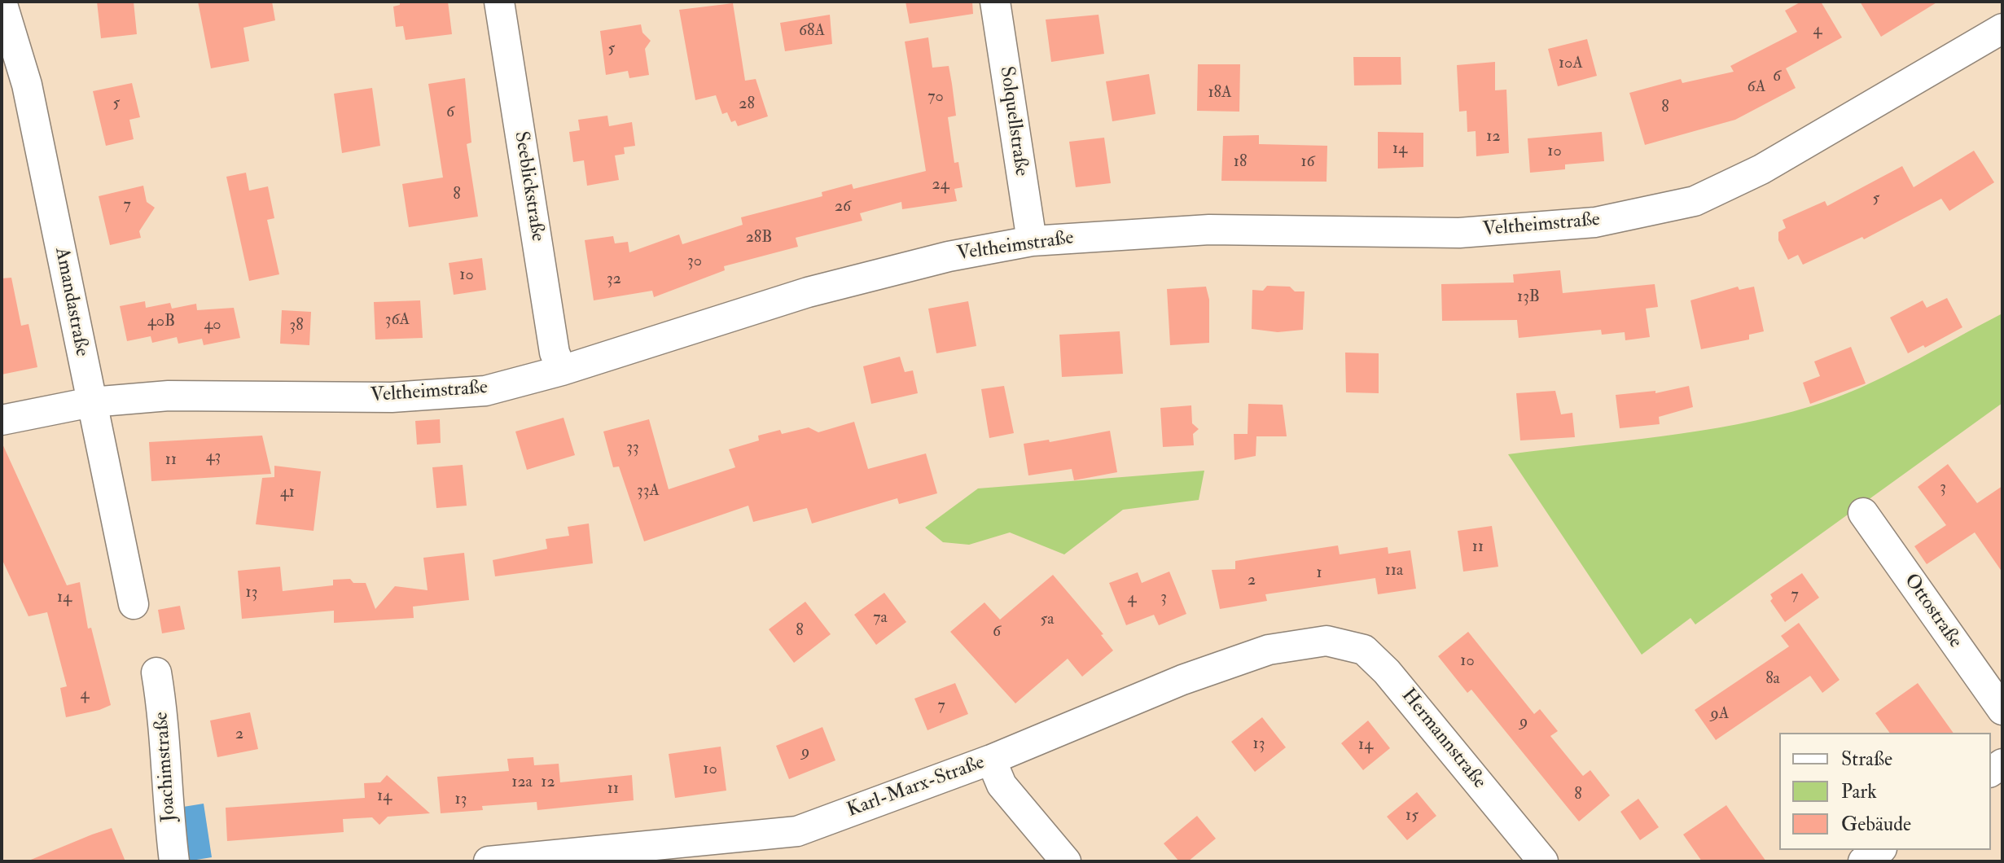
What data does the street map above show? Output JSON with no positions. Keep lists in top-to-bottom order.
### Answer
{
  "streets": {
    "street": [
      "Solquellstraße",
      "Seeblickstraße",
      "Veltheimstraße",
      "Amandastraße",
      "Ottostraße",
      "Hermannstraße",
      "Joachimstraße",
      "Karl-Marx-Straße"
    ]
  },
  "crossings": [
    ["Solquellstraße", "Veltheimstraße"],
    ["Seeblickstraße", "Veltheimstraße"],
    ["Veltheimstraße", "Amandastraße"],
    ["Hermannstraße", "Karl-Marx-Straße"]
  ],
  "house_numbers": [
    "4",
    "68A",
    "5",
    "10A",
    "6",
    "6A",
    "18A",
    "70",
    "5",
    "28",
    "8",
    "6",
    "12",
    "14",
    "10",
    "18",
    "16",
    "24",
    "8",
    "5",
    "7",
    "26",
    "28B",
    "30",
    "10",
    "32",
    "13B",
    "36A",
    "40B",
    "40",
    "38",
    "33",
    "43",
    "11",
    "3",
    "33A",
    "41",
    "11",
    "11a",
    "1",
    "2",
    "13",
    "7",
    "14",
    "3",
    "4",
    "7a",
    "5a",
    "8",
    "6",
    "10",
    "8a",
    "4",
    "7",
    "9A",
    "9",
    "2",
    "13",
    "14",
    "9",
    "10",
    "12a",
    "12",
    "11",
    "8",
    "14",
    "13",
    "15"
  ],
  "legend": ["Straße", "Park", "Gebäude"]
}
